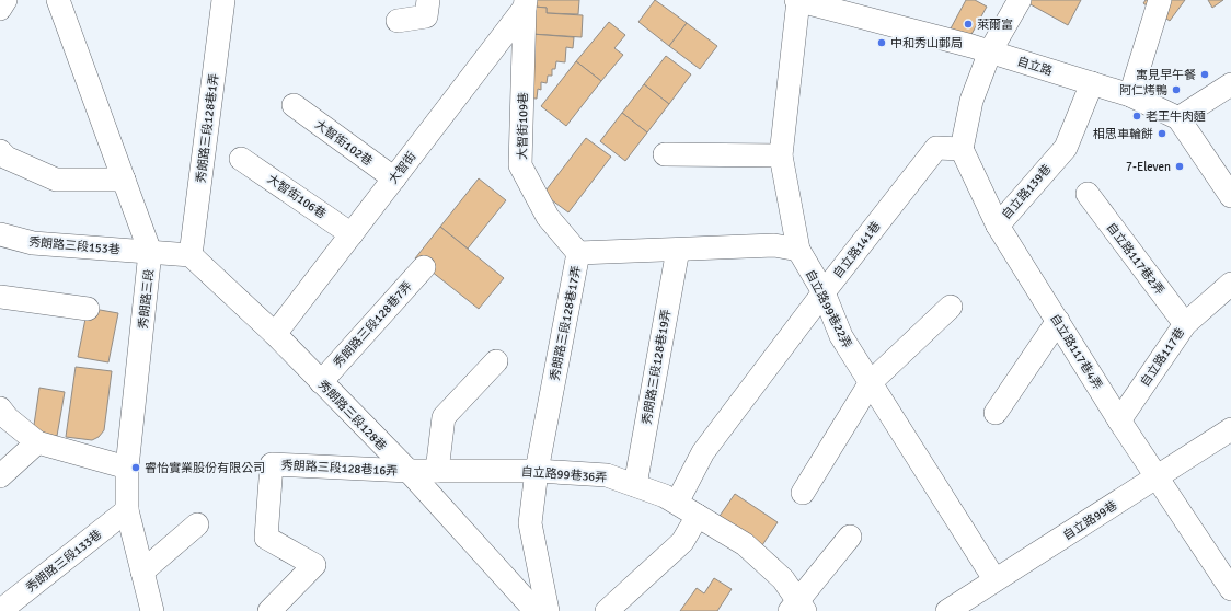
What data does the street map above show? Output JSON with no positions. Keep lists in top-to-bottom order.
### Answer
{
  "streets": {
    "street": [
      "自立路",
      "大智街109巷",
      "秀朗路三段128巷1弄",
      "大智街102巷",
      "大智街",
      "自立路139巷",
      "大智街106巷",
      "秀朗路三段153巷",
      "自立路141巷",
      "自立路117巷2弄",
      "秀朗路三段",
      "自立路99巷22弄",
      "秀朗路三段128巷17弄",
      "秀朗路三段128巷7弄",
      "自立路117巷4弄",
      "自立路117巷",
      "秀朗路三段128巷19弄",
      "秀朗路三段128巷",
      "秀朗路三段128巷16弄",
      "自立路99巷36弄",
      "自立路99巷",
      "秀朗路三段133巷"
    ]
  },
  "crossings": [
    ["自立路", "自立路139巷"],
    ["自立路", "自立路99巷22弄"],
    ["大智街109巷", "大智街"],
    ["大智街109巷", "秀朗路三段128巷17弄"],
    ["秀朗路三段128巷1弄", "秀朗路三段128巷"],
    ["大智街102巷", "大智街"],
    ["大智街", "大智街106巷"],
    ["大智街", "秀朗路三段128巷"],
    ["自立路139巷", "自立路141巷"],
    ["自立路139巷", "自立路117巷4弄"],
    ["秀朗路三段153巷", "秀朗路三段"],
    ["自立路141巷", "自立路99巷22弄"],
    ["自立路141巷", "自立路99巷36弄"],
    ["自立路117巷2弄", "自立路117巷"],
    ["秀朗路三段", "秀朗路三段133巷"],
    ["自立路99巷22弄", "秀朗路三段128巷17弄"],
    ["自立路99巷22弄", "自立路99巷"],
    ["秀朗路三段128巷17弄", "秀朗路三段128巷19弄"],
    ["秀朗路三段128巷17弄", "自立路99巷36弄"],
    ["秀朗路三段128巷7弄", "秀朗路三段128巷"],
    ["自立路117巷4弄", "自立路117巷"],
    ["自立路117巷4弄", "自立路99巷"],
    ["秀朗路三段128巷19弄", "自立路99巷36弄"],
    ["秀朗路三段128巷", "秀朗路三段128巷16弄"],
    ["秀朗路三段128巷", "自立路99巷36弄"],
    ["秀朗路三段128巷16弄", "自立路99巷36弄"]
  ],
  "places": [
    "萊爾富",
    "中和秀山郵局",
    "寓見早午餐",
    "阿仁烤鴨",
    "老王牛肉麵",
    "相思車輪餅",
    "7-Eleven",
    "睿怡實業股份有限公司"
  ]
}
